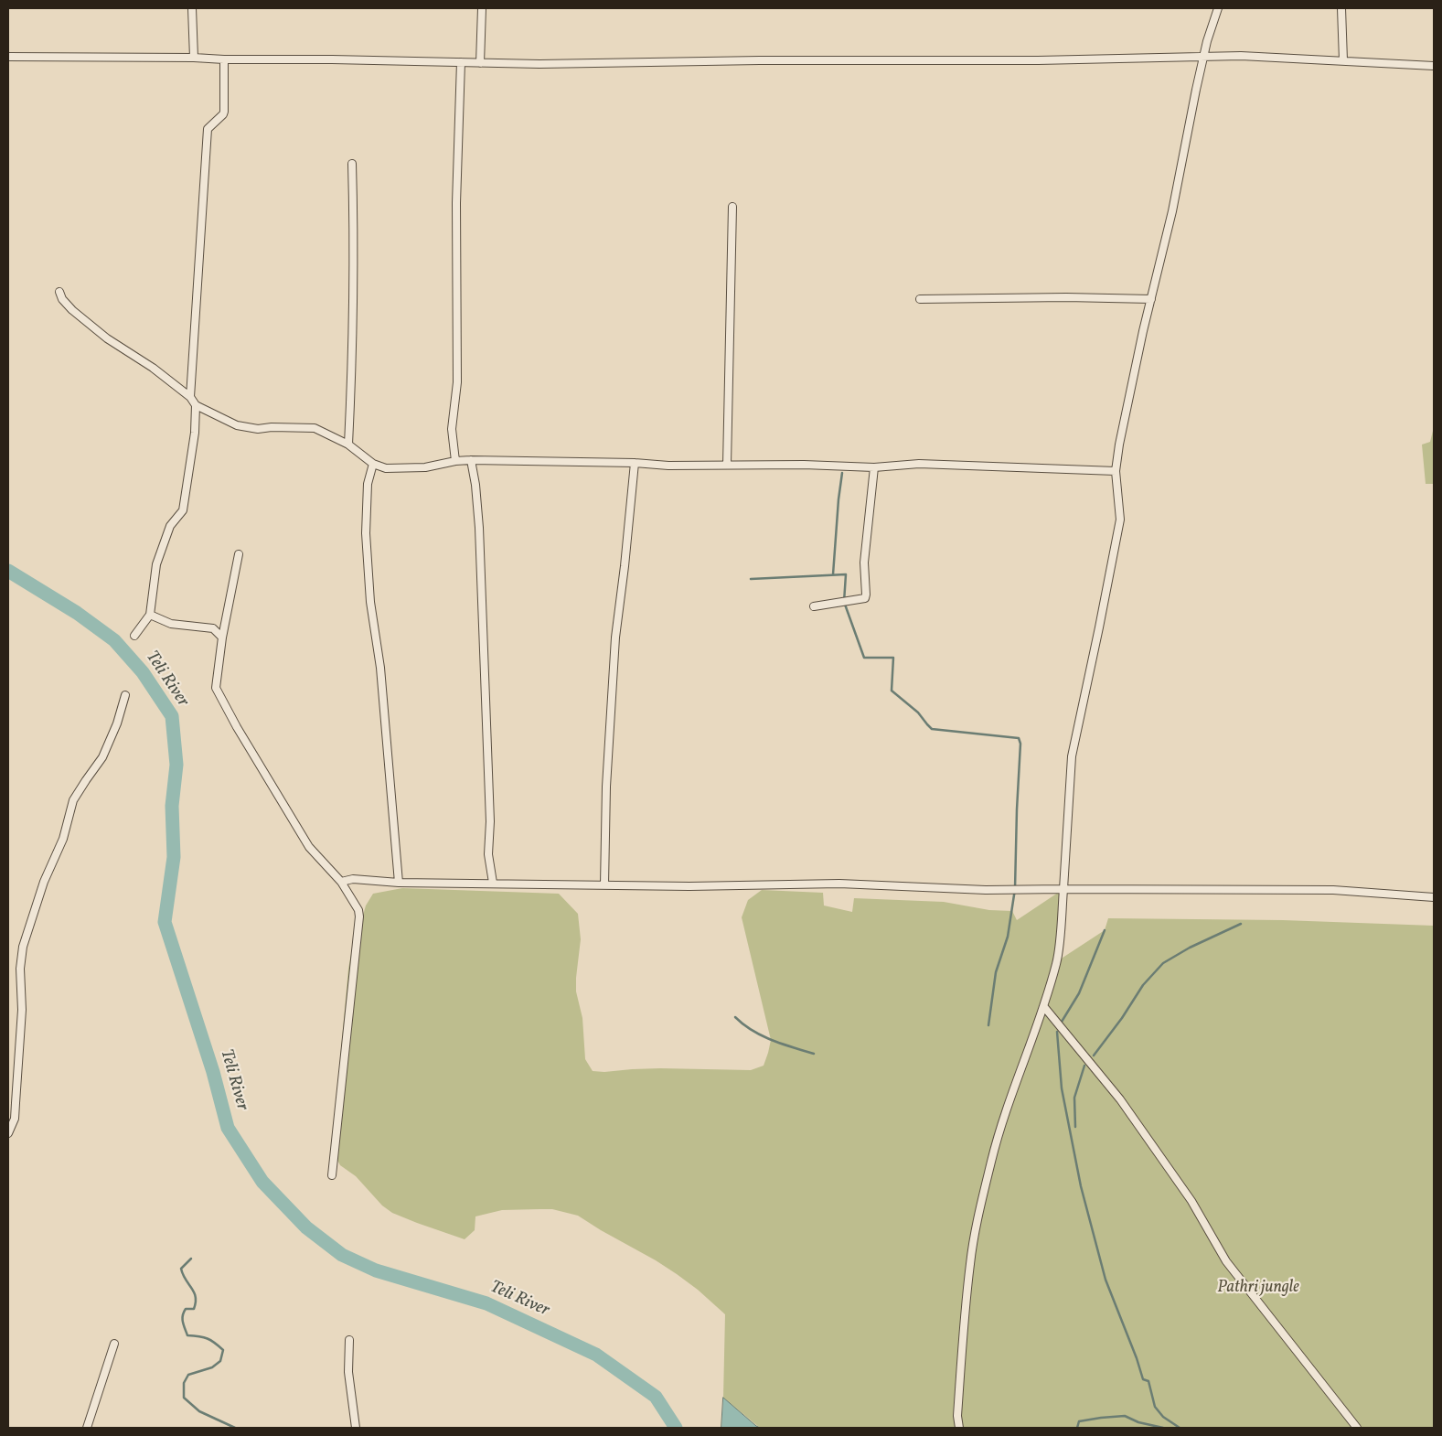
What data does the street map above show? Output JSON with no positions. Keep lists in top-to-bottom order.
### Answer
{
  "water": ["Teli River"],
  "parks": ["Pathri jungle"]
}
